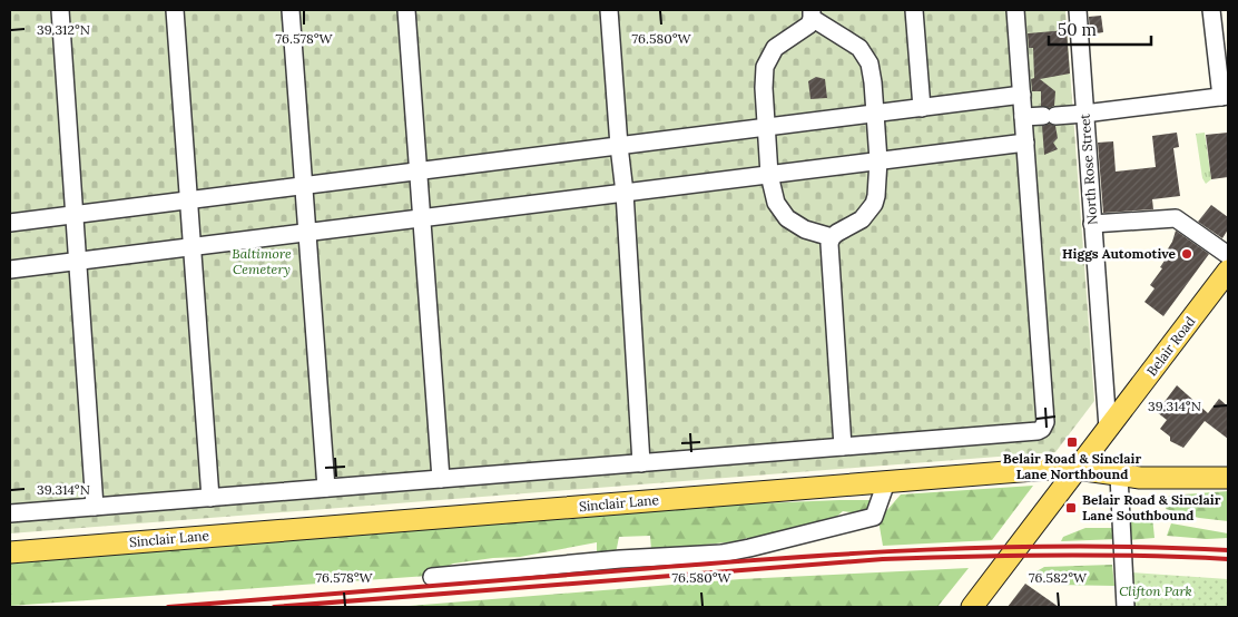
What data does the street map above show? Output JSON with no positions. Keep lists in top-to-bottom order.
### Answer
{
  "streets": {
    "main road": ["Belair Road", "Sinclair Lane"],
    "street": ["North Rose Street"]
  },
  "crossings": [
    ["North Rose Street", "Belair Road"],
    ["Belair Road", "Sinclair Lane"]
  ],
  "parks": ["Baltimore Cemetery", "Clifton Park"],
  "places": {
    "other": ["Higgs Automotive"],
    "transit": ["Belair Road & Sinclair Lane Northbound", "Belair Road & Sinclair Lane Southbound"]
  },
  "scale_bar": "50 m",
  "coordinates": [
    "39.312°N",
    "76.578°W",
    "76.580°W",
    "39.314°N",
    "76.582°W"
  ]
}
